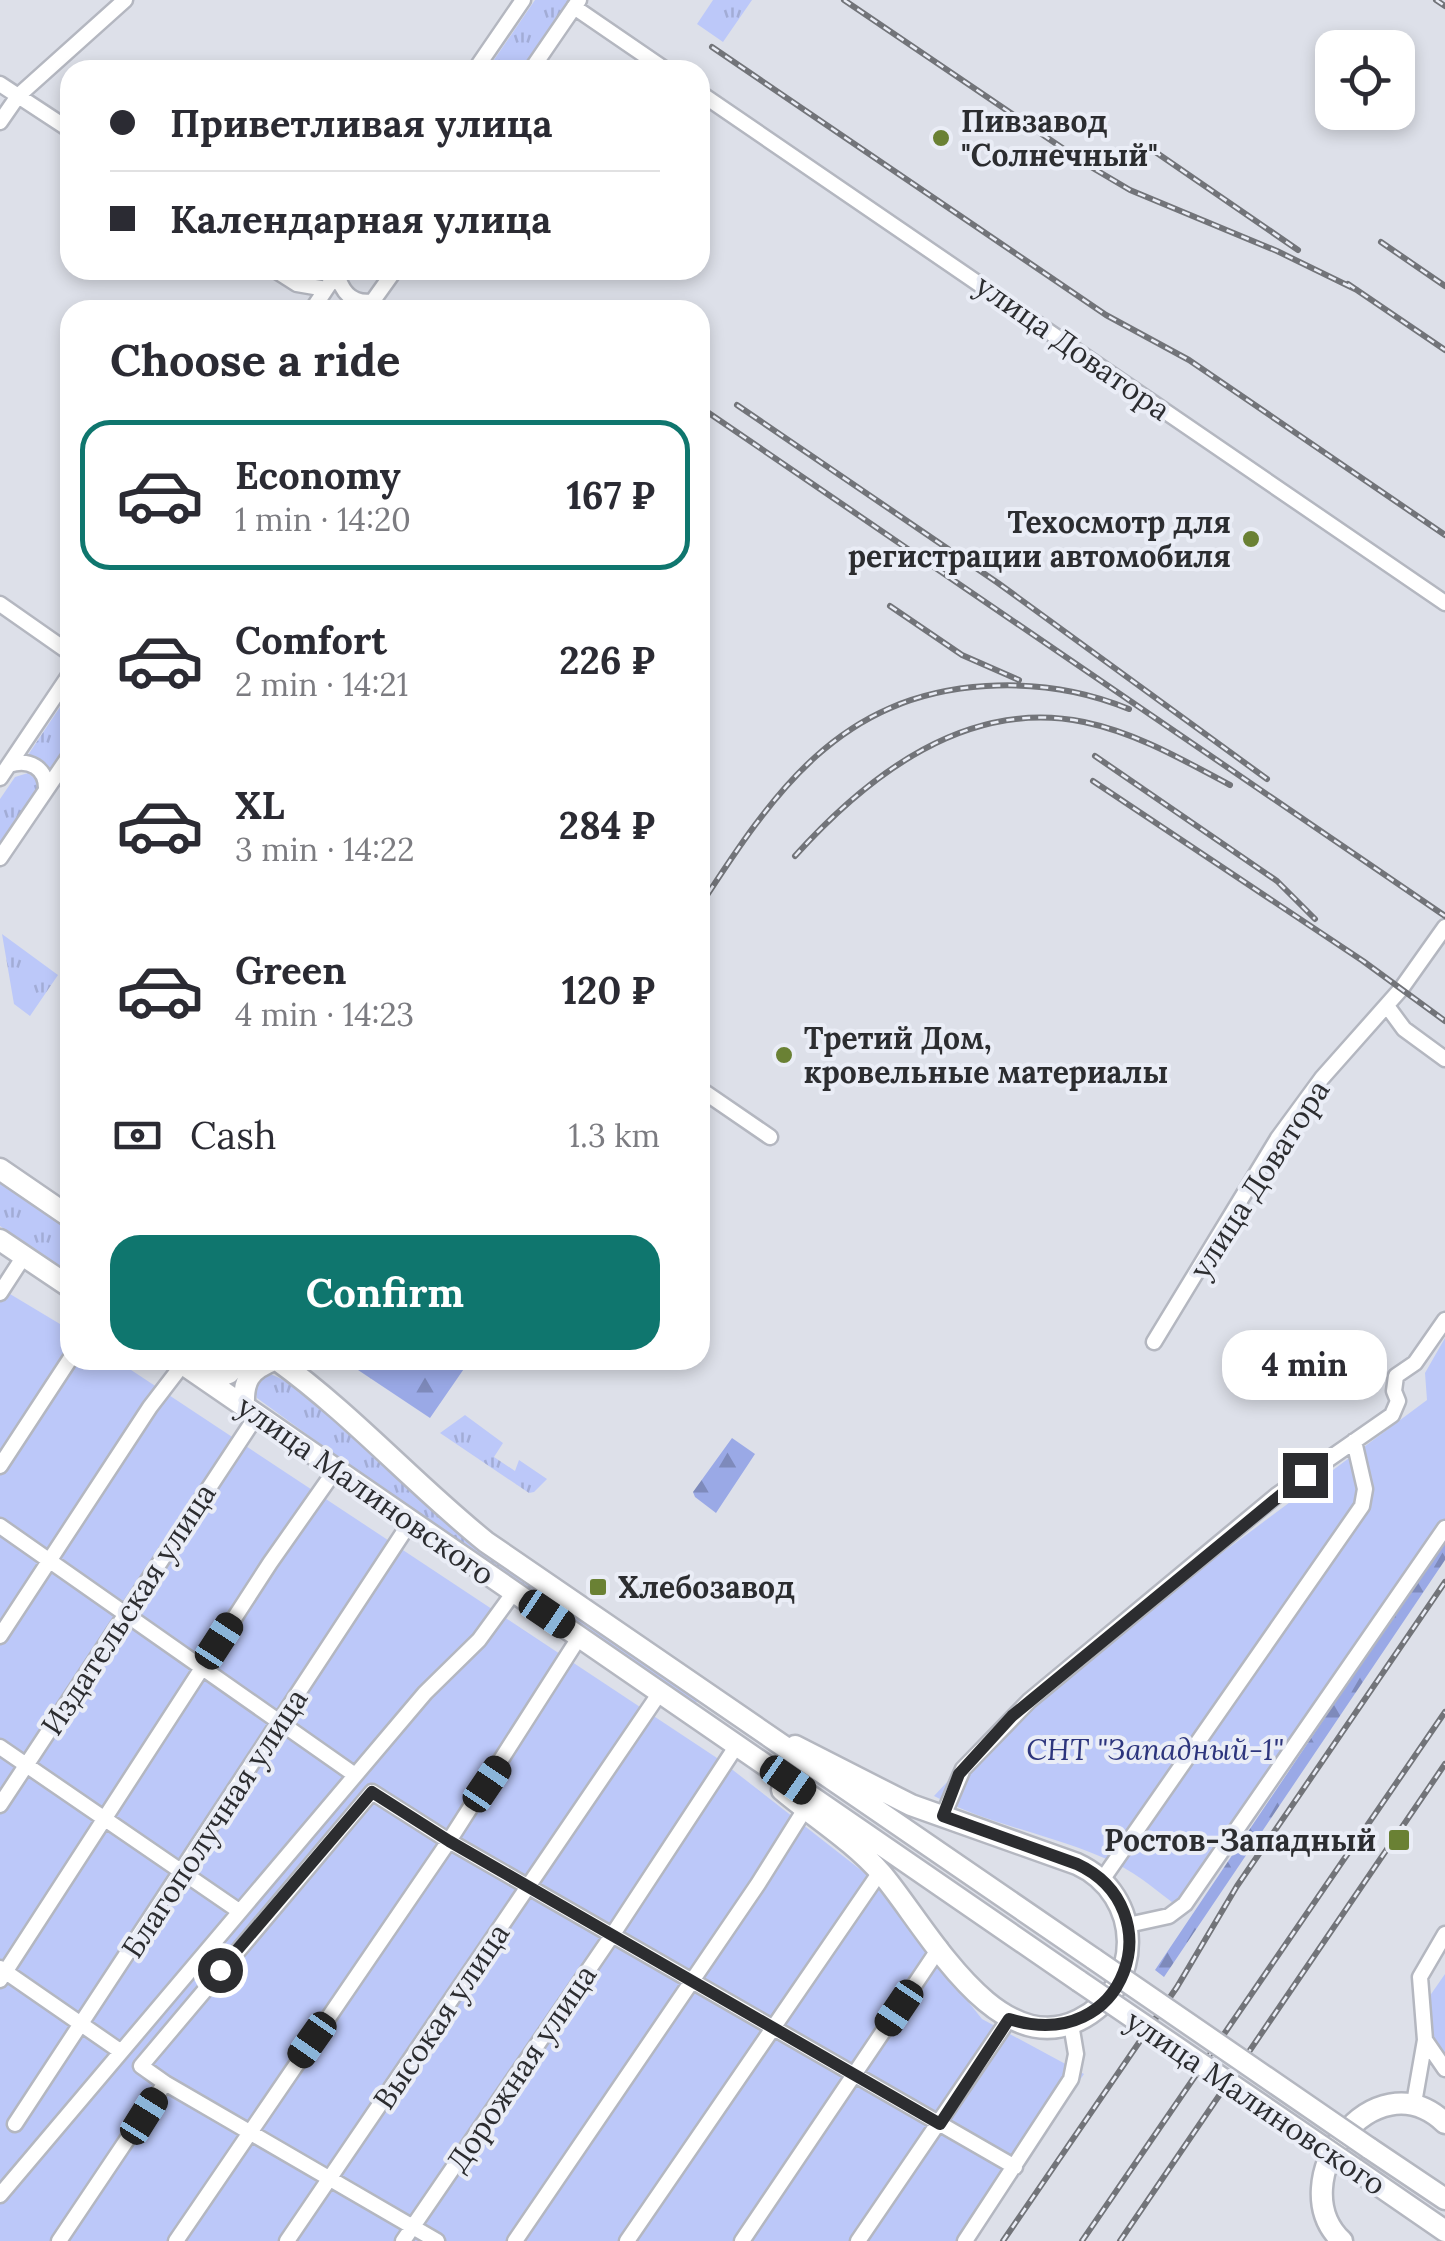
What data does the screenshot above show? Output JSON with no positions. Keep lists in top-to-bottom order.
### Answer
{
  "streets": {
    "highway": ["улица Малиновского"],
    "street": [
      "улица Доватора",
      "Издательская улица",
      "Благополучная улица",
      "Высокая улица",
      "Дорожная улица"
    ]
  },
  "crossings": [
    ["улица Малиновского", "Издательская улица"],
    ["улица Малиновского", "Благополучная улица"],
    ["улица Малиновского", "Высокая улица"],
    ["улица Малиновского", "Дорожная улица"]
  ],
  "parks": ["СНТ \"Западный-1\""],
  "places": {
    "other": ["Пивзавод \"Солнечный\"", "Техосмотр для регистрации автомобиля", "Третий Дом, кровельные материалы"],
    "transit": ["Хлебозавод", "Ростов-Западный"]
  },
  "page": {
    "banner": ["Приветливая улица", "Календарная улица"],
    "heading": "Choose a ride",
    "list": [
      {
        "name": "Economy",
        "note": "1 min · 14:20",
        "value": "167 ₽"
      },
      {
        "name": "Comfort",
        "note": "2 min · 14:21",
        "value": "226 ₽"
      },
      {
        "name": "XL",
        "note": "3 min · 14:22",
        "value": "284 ₽"
      },
      {
        "name": "Green",
        "note": "4 min · 14:23",
        "value": "120 ₽"
      }
    ],
    "pay": ["Cash", "1.3 km"],
    "buttons": "Confirm",
    "bubble": "4 min"
  }
}
